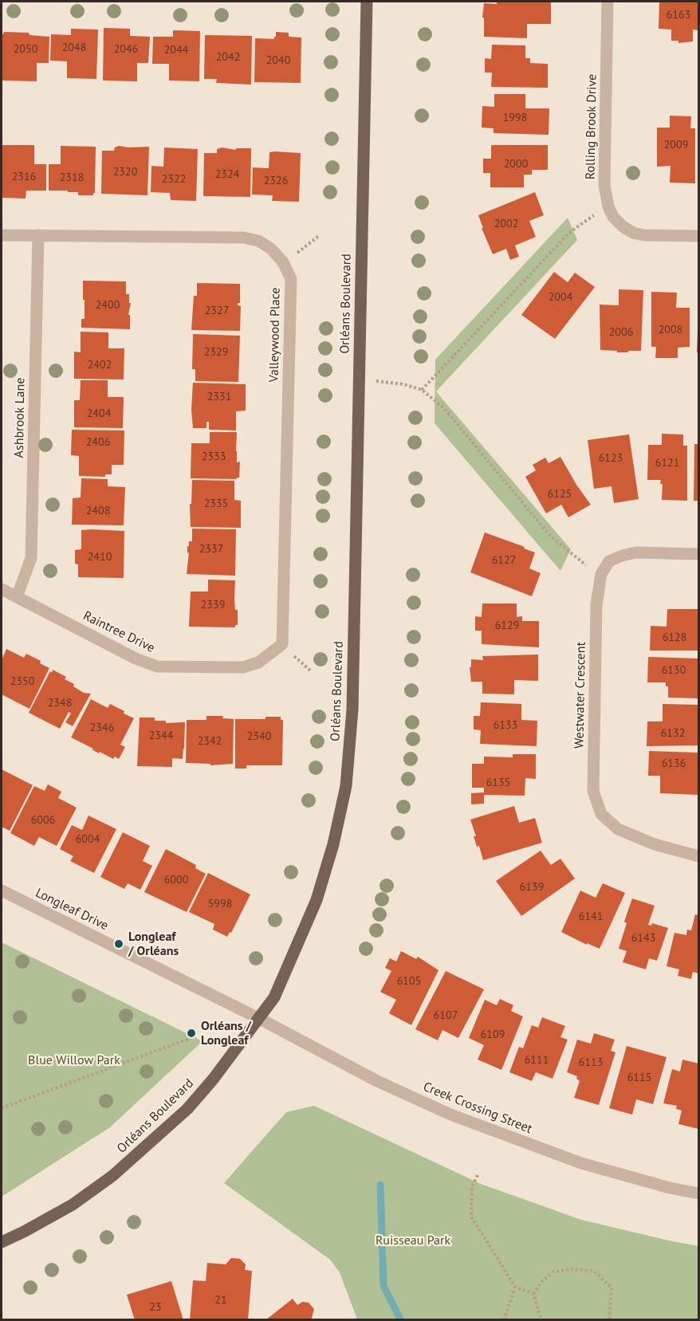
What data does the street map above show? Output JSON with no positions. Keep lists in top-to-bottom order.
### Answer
{
  "streets": {
    "main road": ["Orléans Boulevard"],
    "street": [
      "Rolling Brook Drive",
      "Valleywood Place",
      "Ashbrook Lane",
      "Raintree Drive",
      "Westwater Crescent",
      "Longleaf Drive",
      "Creek Crossing Street"
    ]
  },
  "crossings": [
    ["Orléans Boulevard", "Longleaf Drive"],
    ["Orléans Boulevard", "Creek Crossing Street"],
    ["Valleywood Place", "Ashbrook Lane"],
    ["Valleywood Place", "Raintree Drive"],
    ["Ashbrook Lane", "Raintree Drive"],
    ["Longleaf Drive", "Creek Crossing Street"]
  ],
  "parks": ["Blue Willow Park", "Ruisseau Park"],
  "places": ["Longleaf / Orléans", "Orléans / Longleaf"],
  "house_numbers": [
    "6163",
    "2048",
    "2050",
    "2046",
    "2044",
    "2042",
    "2040",
    "1998",
    "2009",
    "2000",
    "2320",
    "2324",
    "2316",
    "2318",
    "2322",
    "2326",
    "2002",
    "2004",
    "2400",
    "2327",
    "2008",
    "2006",
    "2329",
    "2402",
    "2331",
    "2404",
    "2406",
    "2333",
    "6123",
    "6121",
    "6125",
    "2335",
    "2408",
    "2337",
    "2410",
    "6127",
    "2339",
    "6129",
    "6128",
    "6130",
    "2350",
    "2348",
    "6133",
    "2346",
    "6132",
    "2344",
    "2340",
    "2342",
    "6136",
    "6135",
    "6006",
    "6004",
    "6000",
    "6139",
    "5998",
    "6141",
    "6143",
    "6105",
    "6107",
    "6109",
    "6111",
    "6113",
    "6115",
    "21",
    "23"
  ]
}
